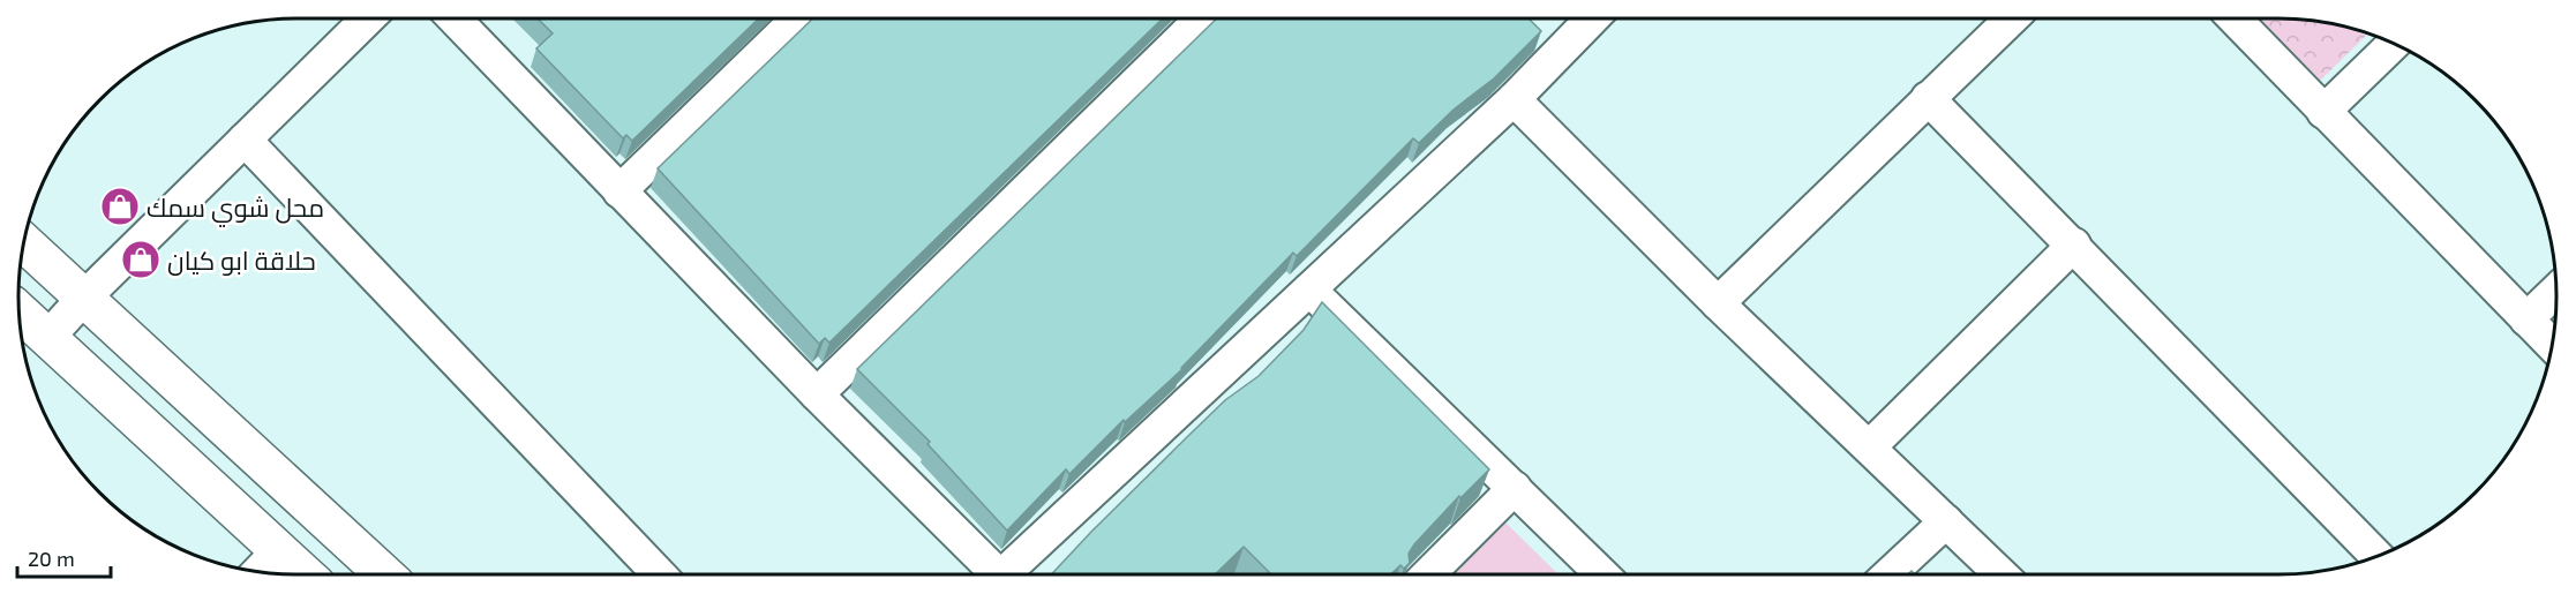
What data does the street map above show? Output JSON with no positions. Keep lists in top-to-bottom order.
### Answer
{
  "places": {
    "shop": ["محل شوي سمك", "حلاقة ابو كيان"]
  },
  "scale_bar": "20 m"
}
